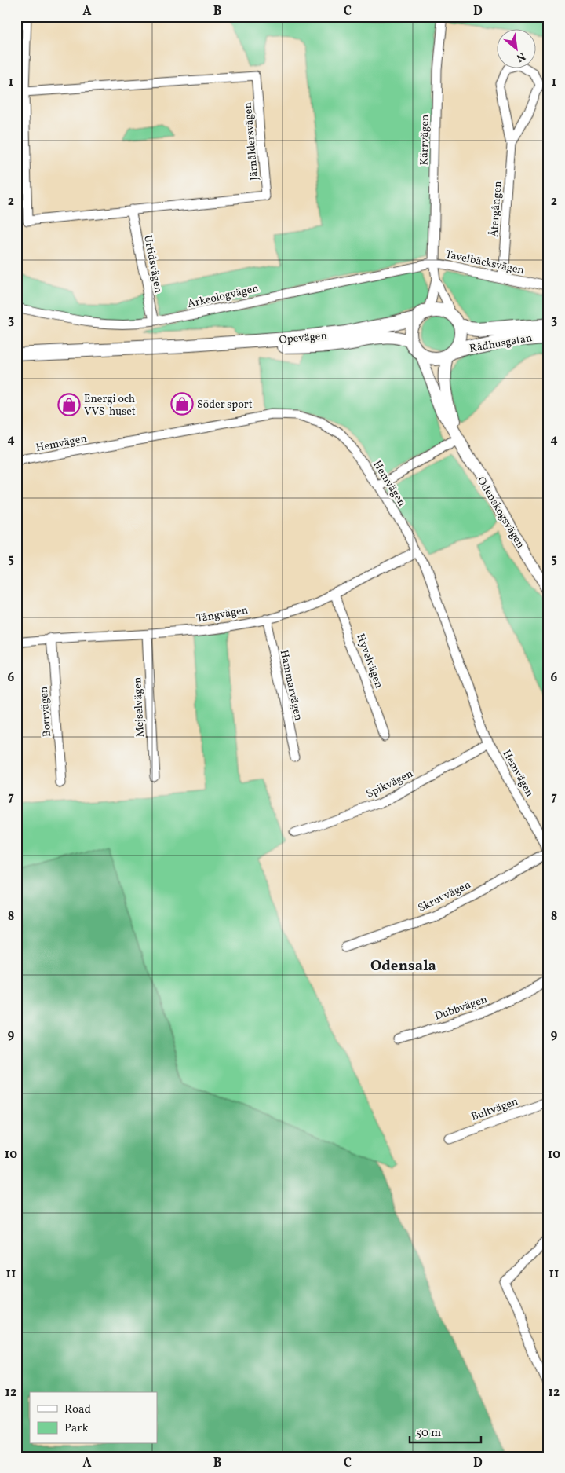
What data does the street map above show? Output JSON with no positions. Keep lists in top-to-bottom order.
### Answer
{
  "streets": {
    "main road": ["Opevägen", "Rådhusgatan"],
    "street": [
      "Kärrvägen",
      "Järnåldersvägen",
      "Återgången",
      "Tavelbäcksvägen",
      "Urtidsvägen",
      "Arkeologvägen",
      "Hemvägen",
      "Odenskogsvägen",
      "Tångvägen",
      "Hyvelvägen",
      "Hammarvägen",
      "Mejselvägen",
      "Borrvägen",
      "Spikvägen",
      "Skruvvägen",
      "Dubbvägen",
      "Bultvägen"
    ]
  },
  "crossings": [
    ["Kärrvägen", "Tavelbäcksvägen"],
    ["Kärrvägen", "Arkeologvägen"],
    ["Järnåldersvägen", "Urtidsvägen"],
    ["Återgången", "Tavelbäcksvägen"],
    ["Tavelbäcksvägen", "Arkeologvägen"],
    ["Tavelbäcksvägen", "Opevägen"],
    ["Tavelbäcksvägen", "Rådhusgatan"],
    ["Tavelbäcksvägen", "Odenskogsvägen"],
    ["Urtidsvägen", "Arkeologvägen"],
    ["Opevägen", "Rådhusgatan"],
    ["Opevägen", "Odenskogsvägen"],
    ["Rådhusgatan", "Odenskogsvägen"],
    ["Hemvägen", "Tångvägen"],
    ["Hemvägen", "Spikvägen"],
    ["Hemvägen", "Skruvvägen"],
    ["Tångvägen", "Hyvelvägen"],
    ["Tångvägen", "Hammarvägen"],
    ["Tångvägen", "Mejselvägen"],
    ["Tångvägen", "Borrvägen"]
  ],
  "districts": ["Odensala"],
  "places": {
    "shop": ["Söder sport", "Energi och VVS-huset"]
  },
  "legend": ["Road", "Park"],
  "scale_bar": "50 m",
  "north": "bottom right",
  "grid": {
    "columns": [
      "A",
      "B",
      "C",
      "D"
    ],
    "rows": [
      "1",
      "2",
      "3",
      "4",
      "5",
      "6",
      "7",
      "8",
      "9",
      "10",
      "11",
      "12"
    ]
  }
}
